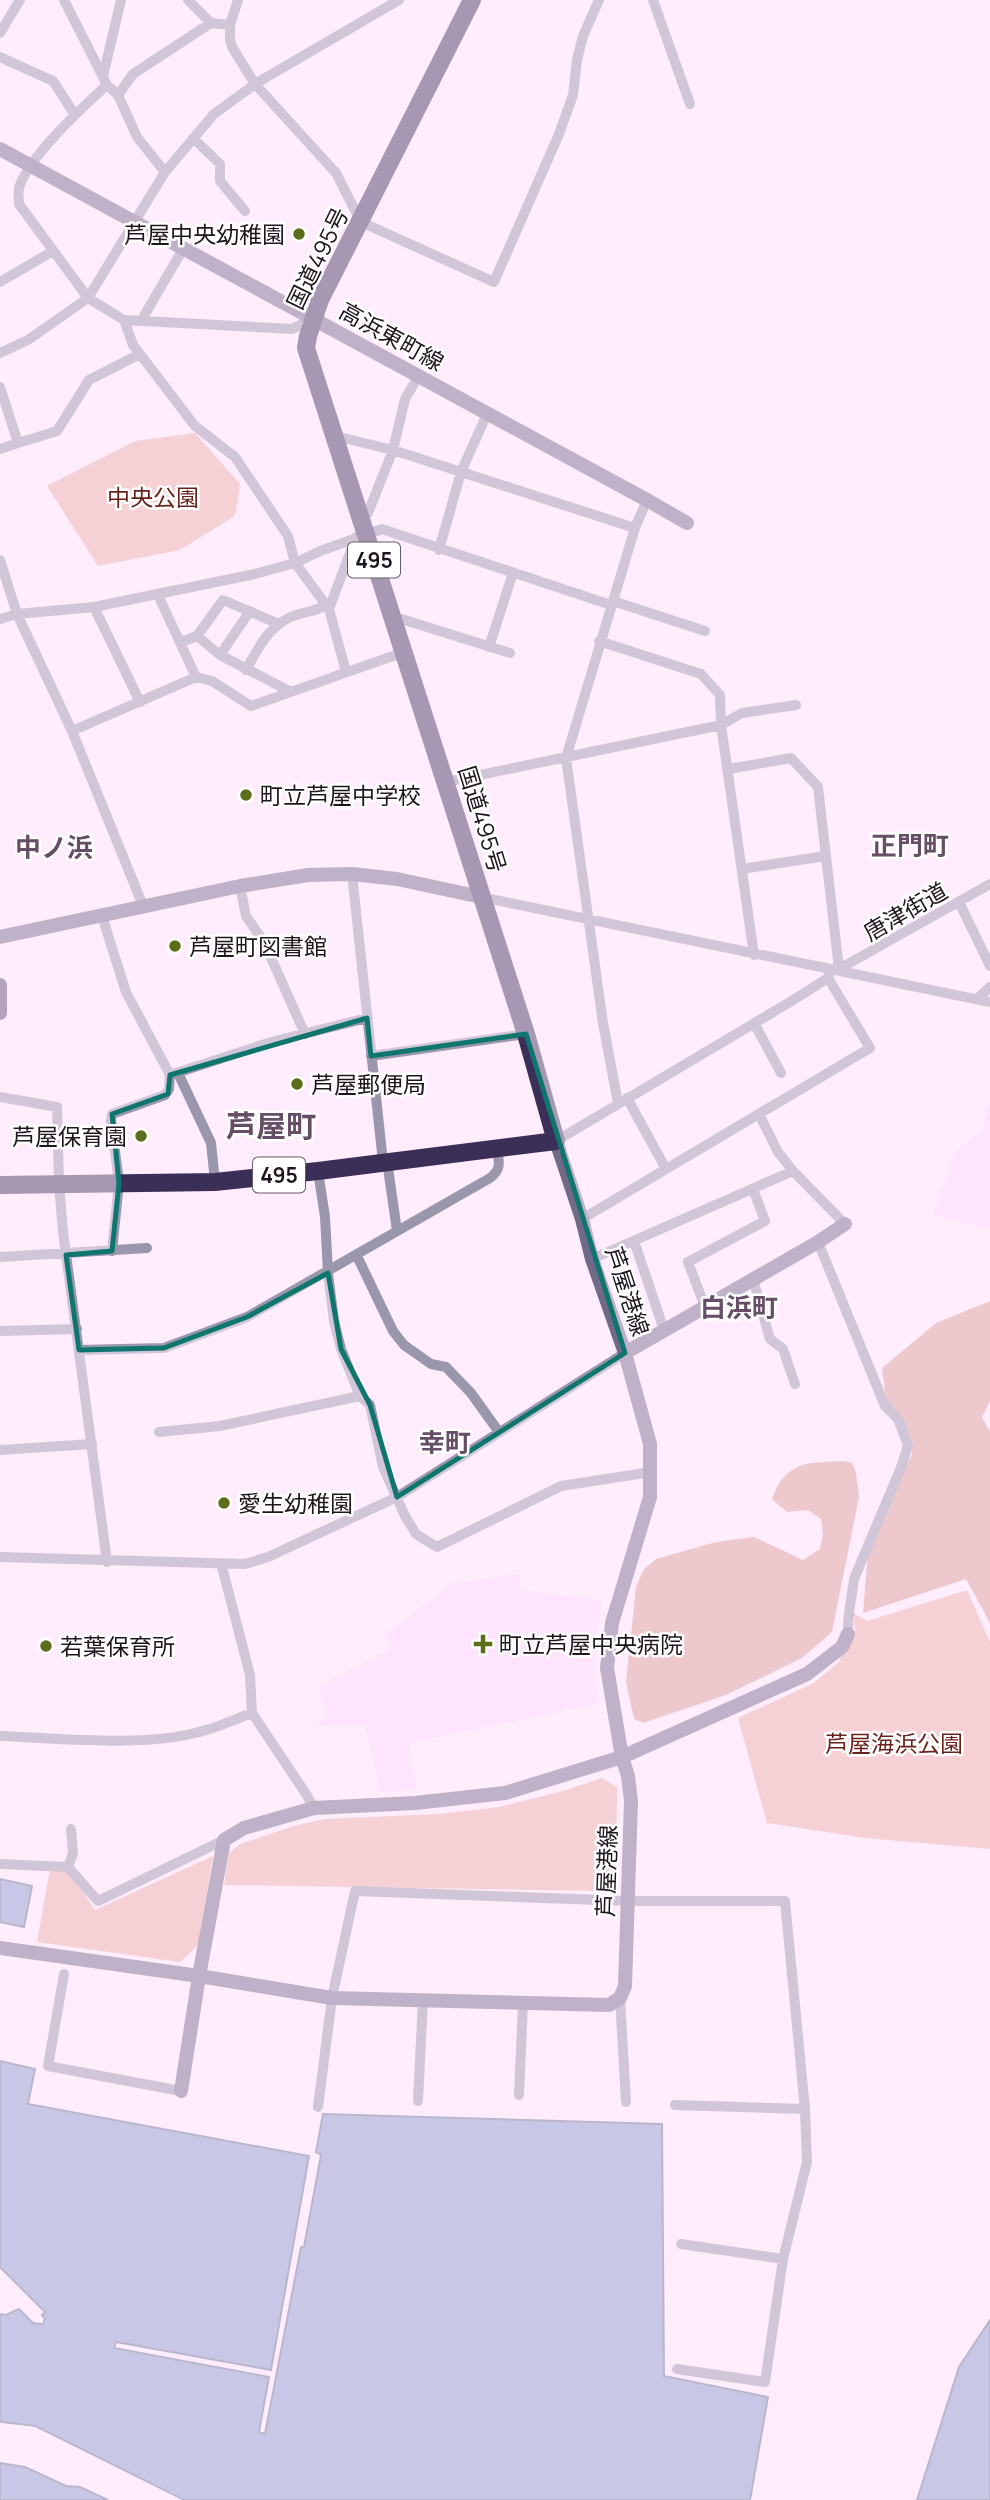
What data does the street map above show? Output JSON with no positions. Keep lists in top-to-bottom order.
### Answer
{
  "streets": {
    "highway": ["国道495号", "495"],
    "main road": ["高浜東町線", "芦屋港線"],
    "street": ["唐津街道"]
  },
  "crossings": [
    ["国道495号", "高浜東町線"],
    ["国道495号", "495"],
    ["国道495号", "唐津街道"],
    ["国道495号", "芦屋港線"],
    ["495", "唐津街道"],
    ["495", "芦屋港線"],
    ["唐津街道", "芦屋港線"]
  ],
  "districts": [
    "正門町",
    "中ノ浜",
    "芦屋町",
    "白浜町",
    "幸町"
  ],
  "parks": ["中央公園", "芦屋海浜公園"],
  "places": {
    "other": [
      "芦屋中央幼稚園",
      "町立芦屋中学校",
      "芦屋町図書館",
      "芦屋郵便局",
      "芦屋保育園",
      "愛生幼稚園",
      "若葉保育所"
    ],
    "health": ["町立芦屋中央病院"]
  }
}
